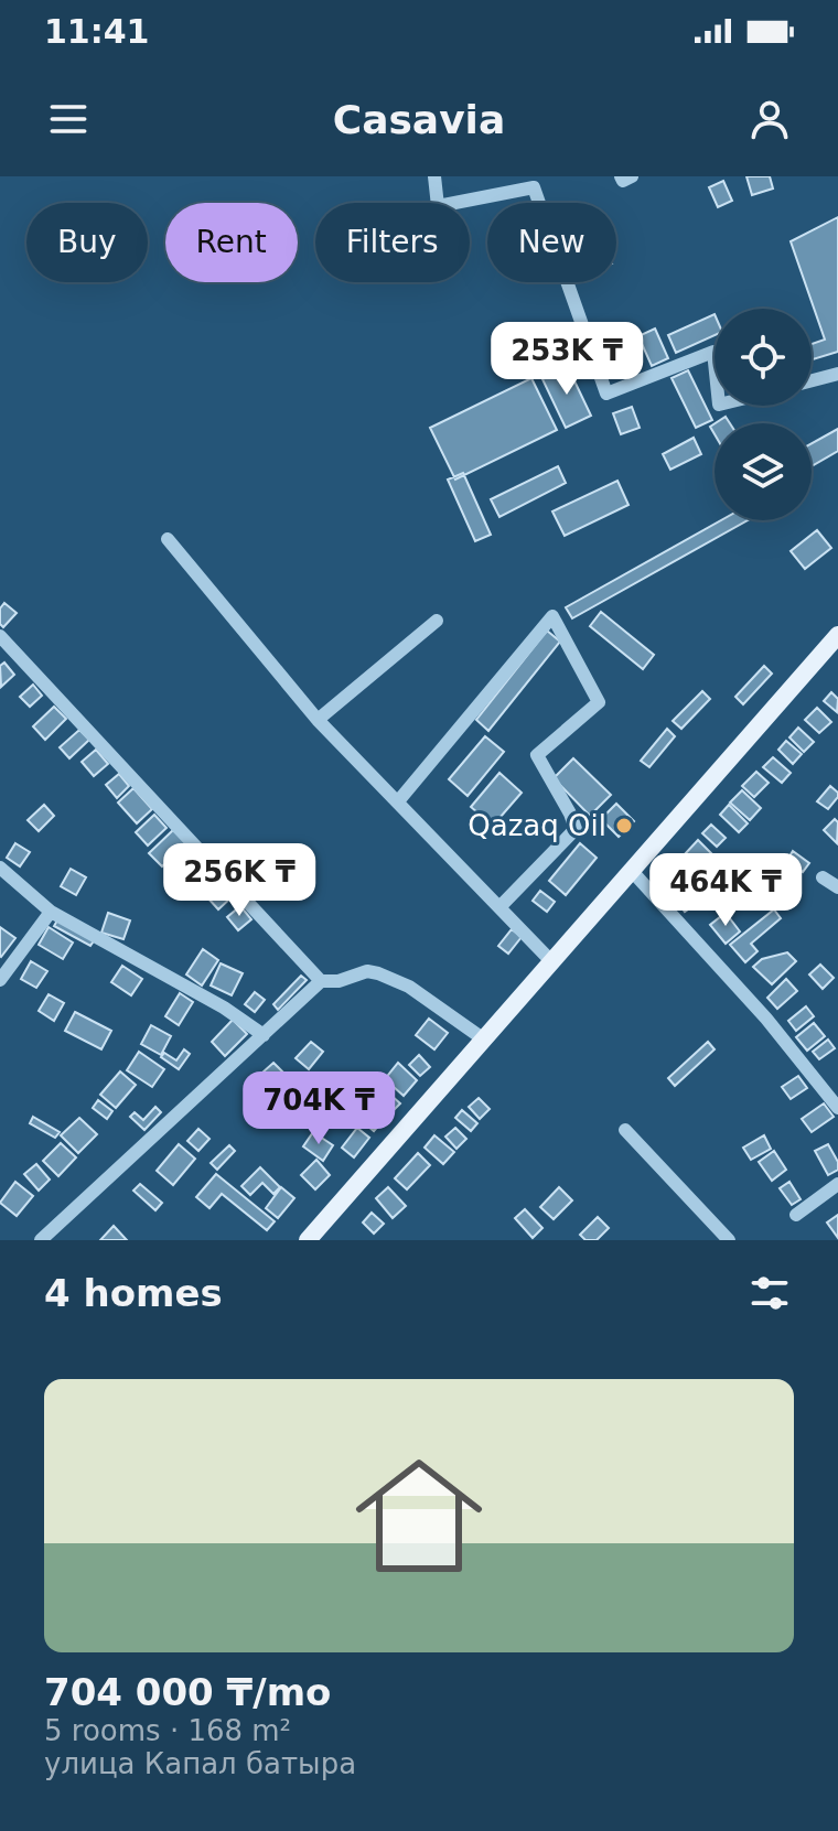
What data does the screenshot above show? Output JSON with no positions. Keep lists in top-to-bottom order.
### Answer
{
  "places": ["Qazaq Oil"],
  "page": {
    "status": "11:41",
    "header": "Casavia",
    "chip": [
      "Buy",
      "Rent",
      "Filters",
      "New"
    ],
    "price": [
      "253K ₸",
      "256K ₸",
      "464K ₸",
      "704K ₸"
    ],
    "heading": "4 homes",
    "list": [
      {
        "name": "704 000 ₸/mo",
        "note": "5 rooms · 168 m² · улица Капал батыра"
      }
    ]
  }
}
